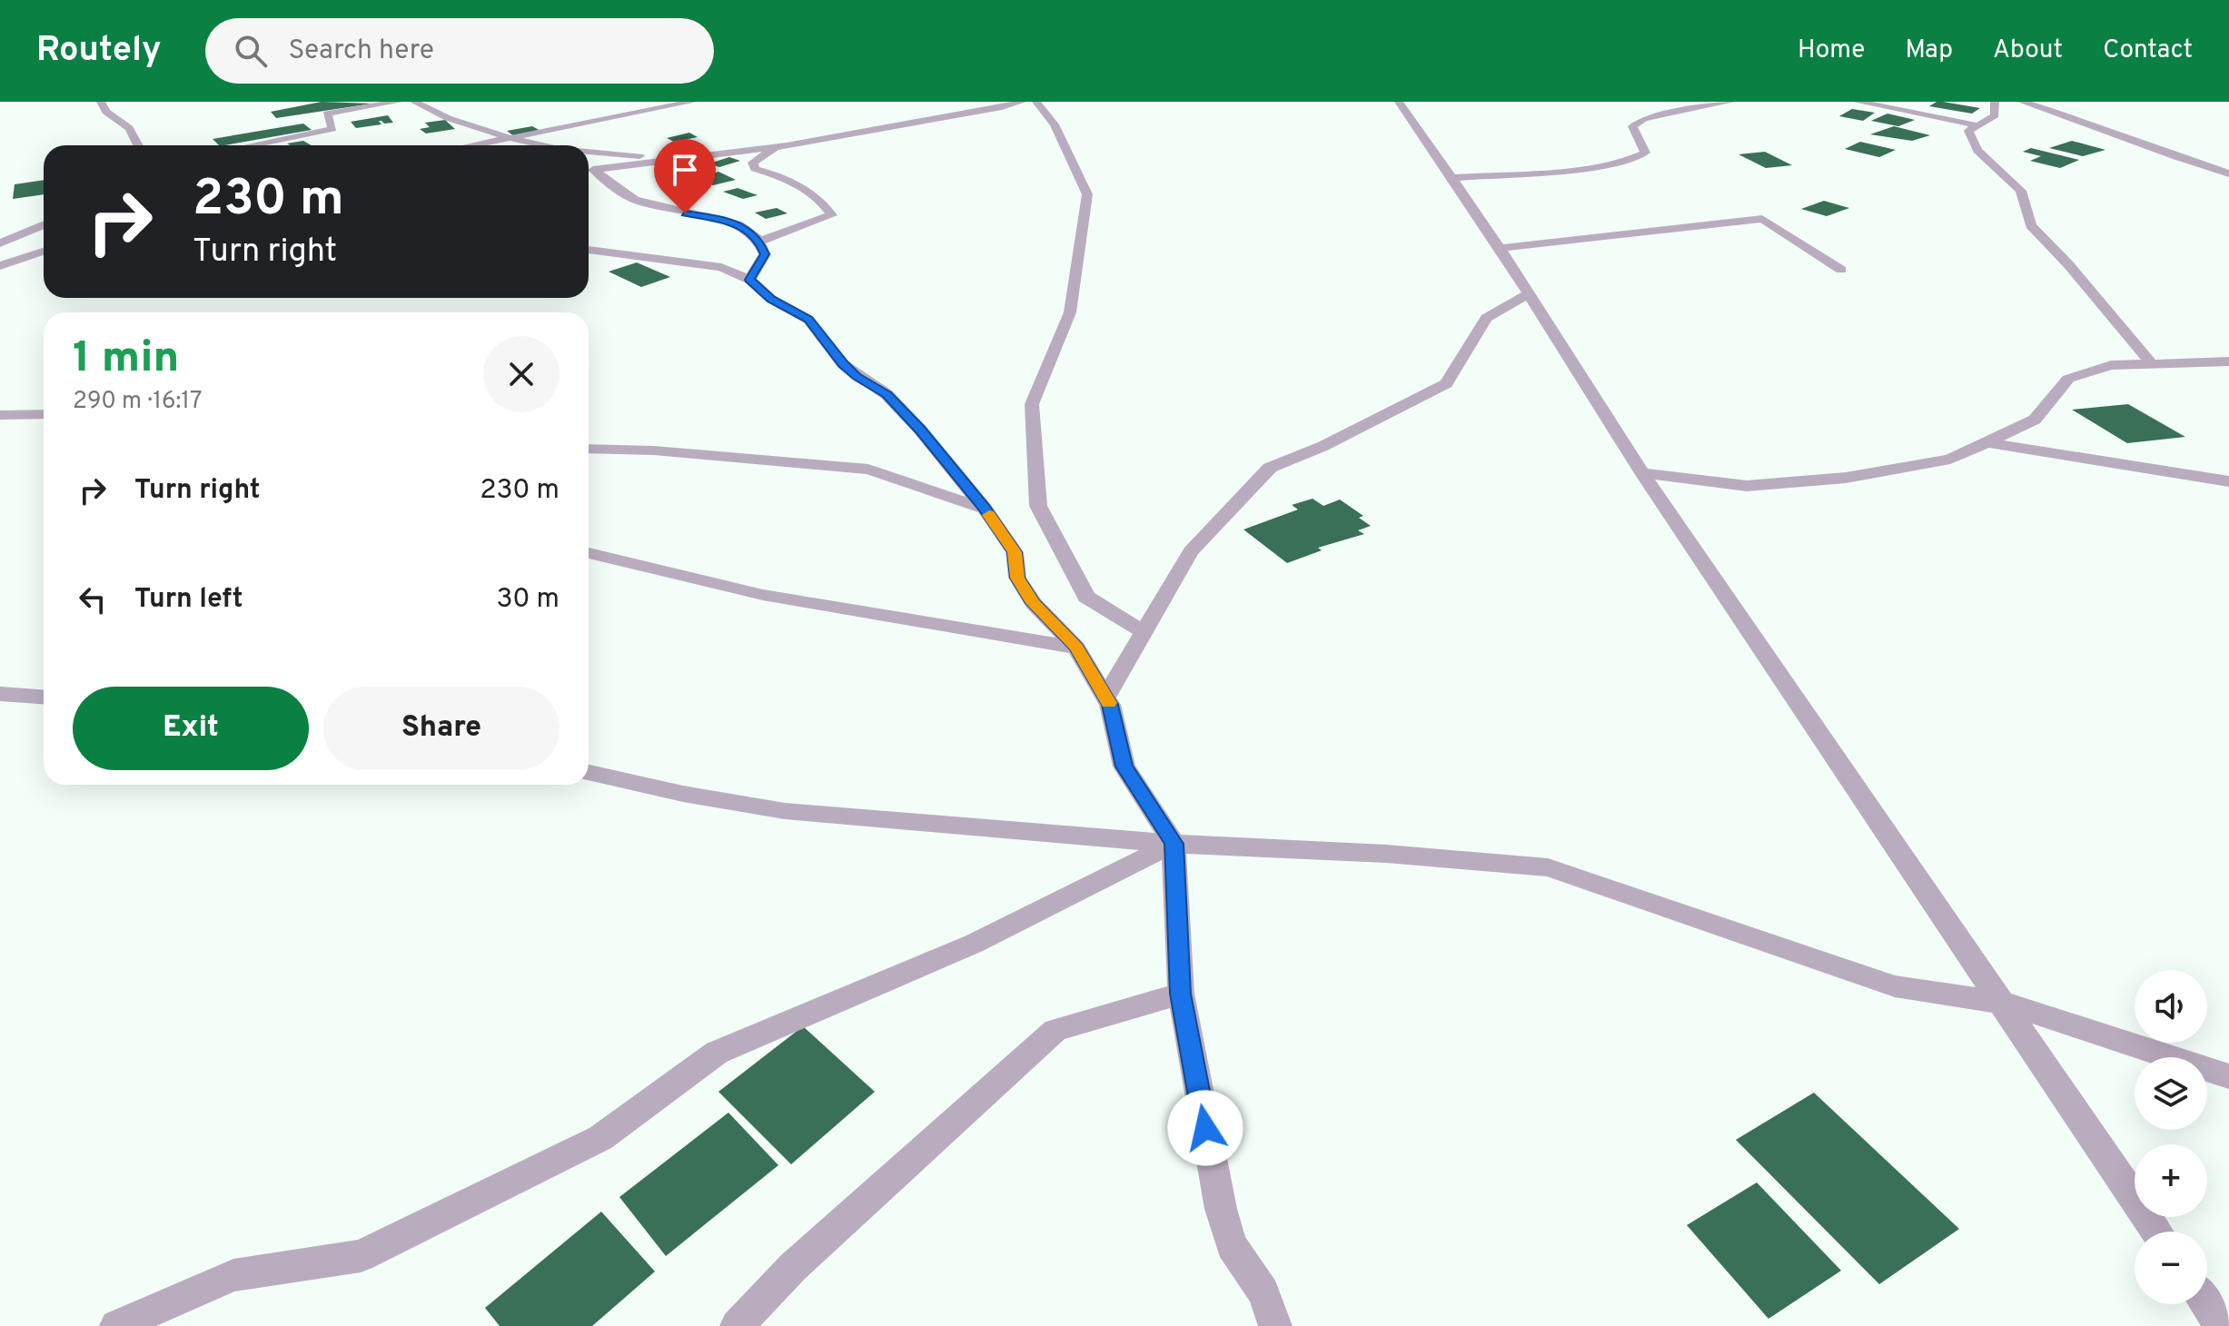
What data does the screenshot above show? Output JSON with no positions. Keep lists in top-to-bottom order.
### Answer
{
  "page": {
    "header": "Routely",
    "search": "Search here",
    "nav": [
      "Home",
      "Map",
      "About",
      "Contact"
    ],
    "turn": ["230 m", "Turn right"],
    "heading": ["1 min", "290 m · 16:17"],
    "list": [
      {
        "name": "Turn right",
        "value": "230 m"
      },
      {
        "name": "Turn left",
        "value": "30 m"
      }
    ],
    "buttons": ["Exit", "Share"],
    "map_buttons": ["+", "−"]
  }
}
